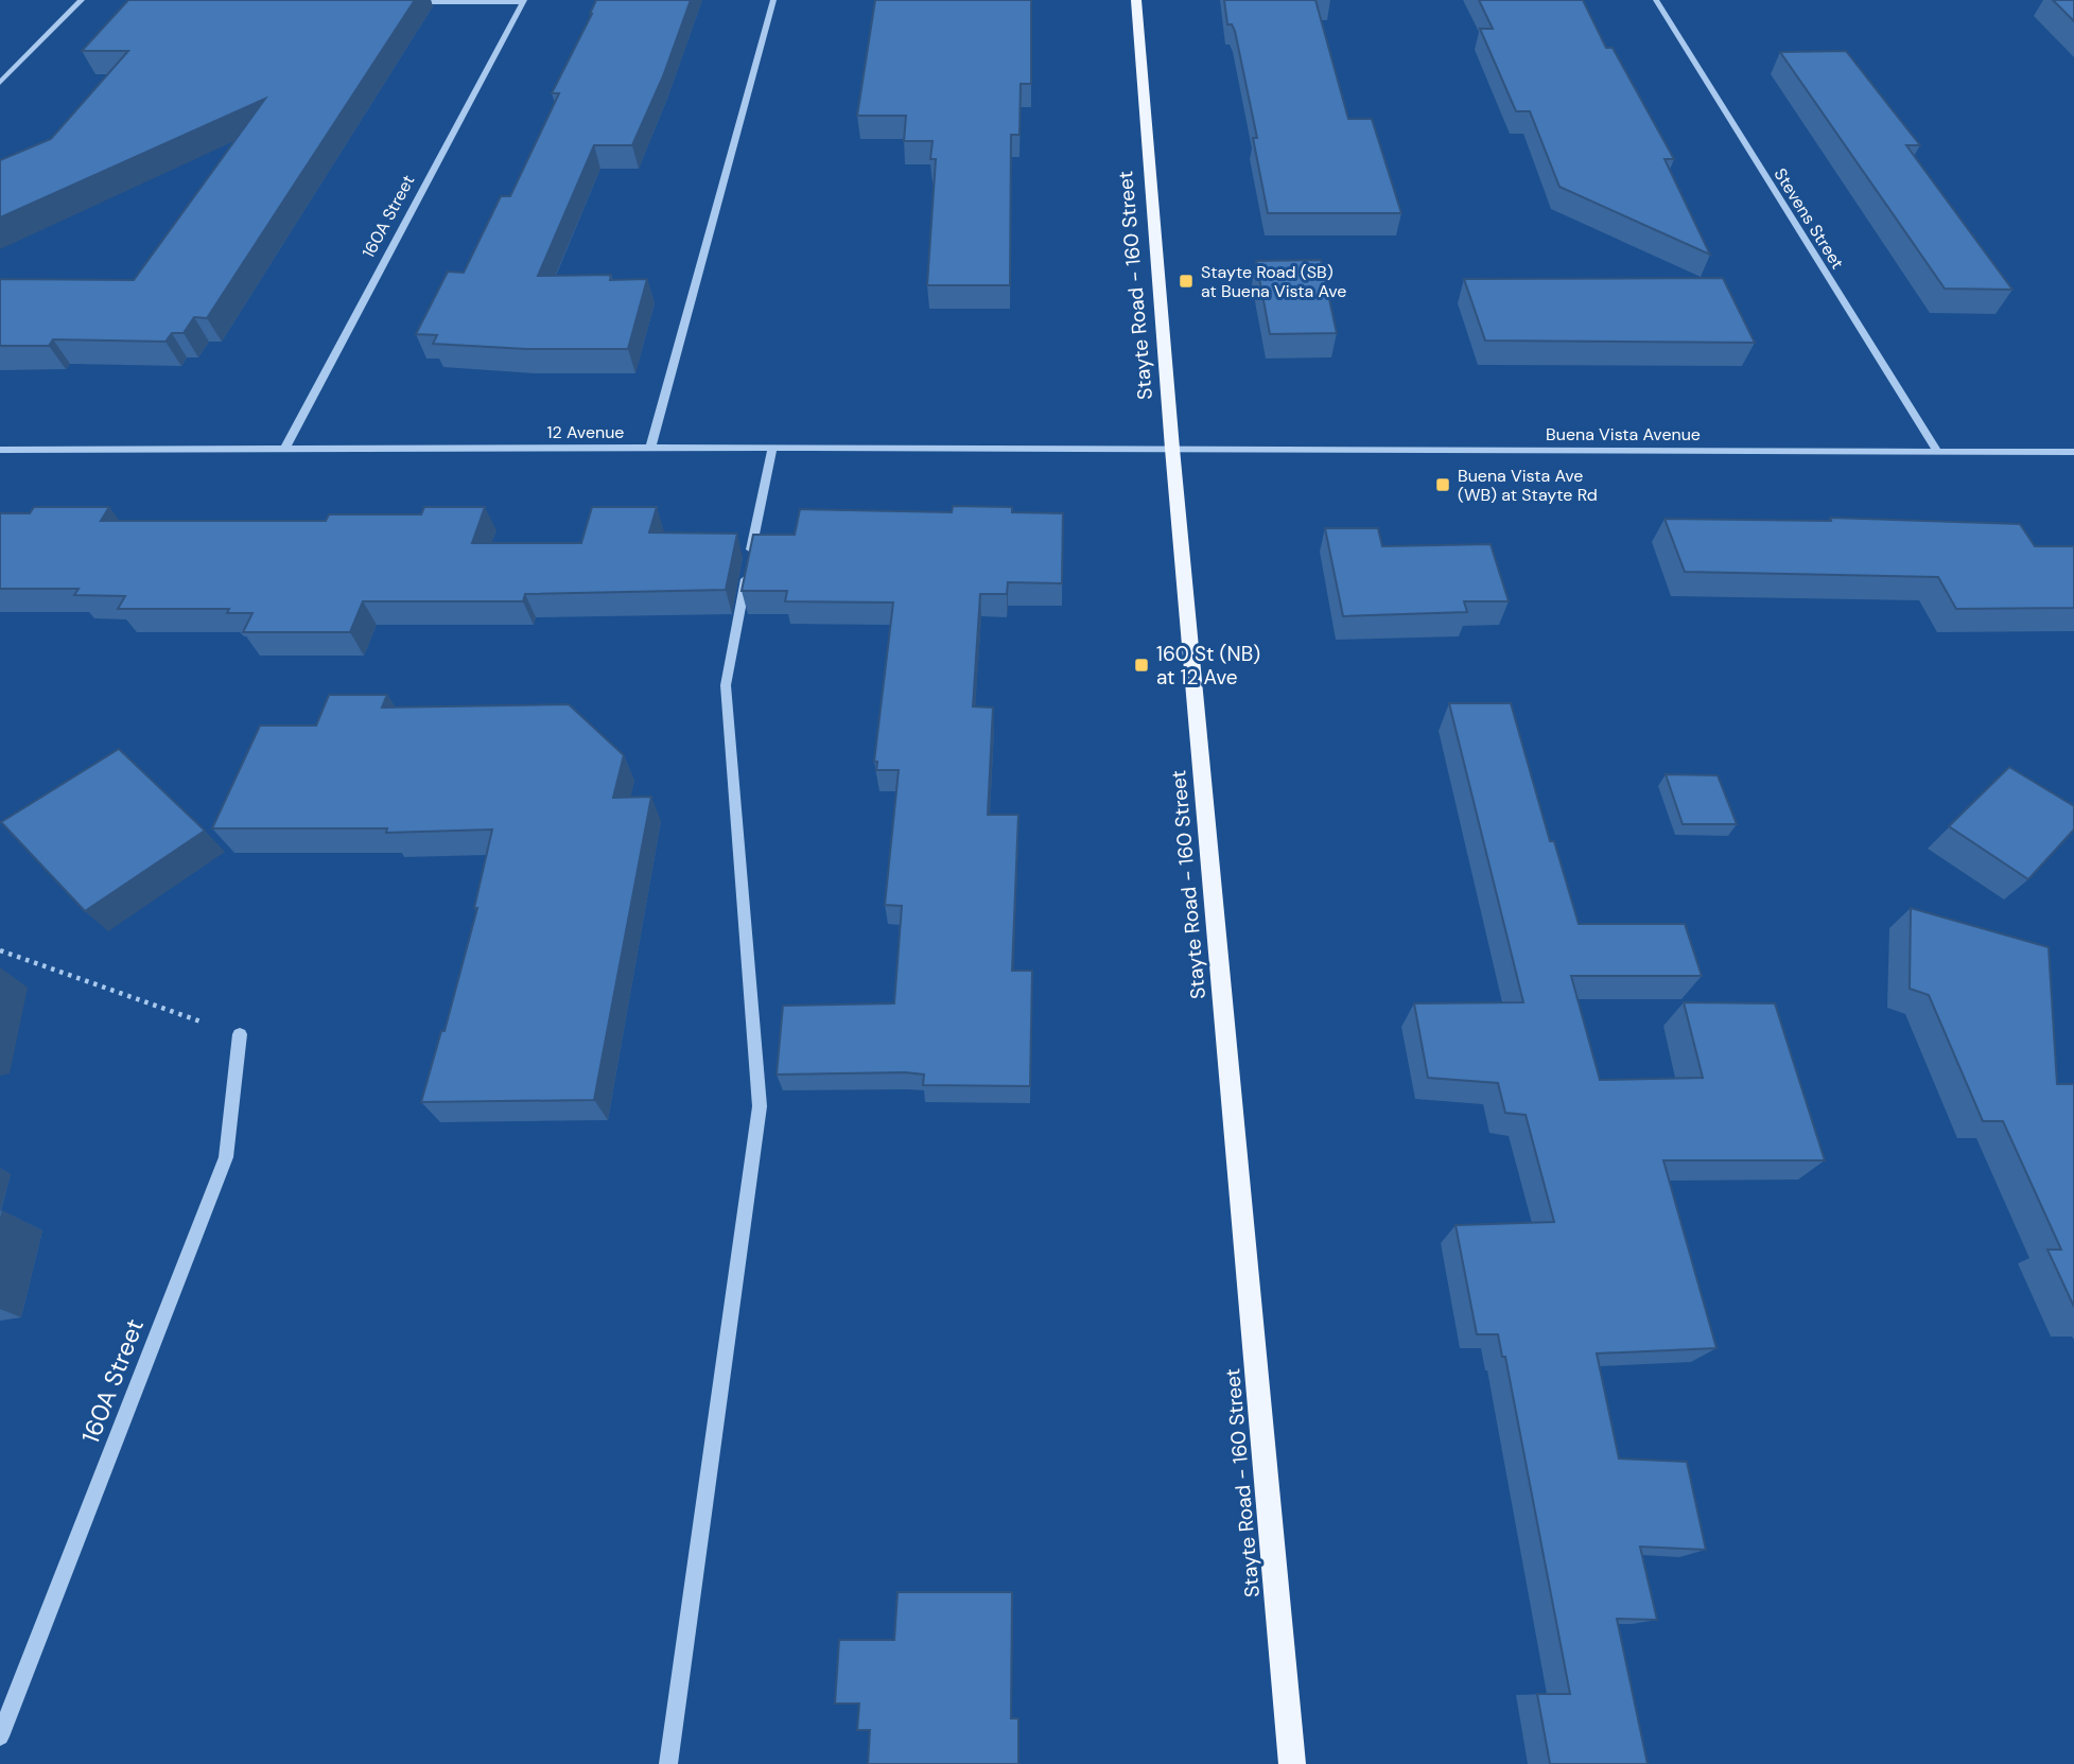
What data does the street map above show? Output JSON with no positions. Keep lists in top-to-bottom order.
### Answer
{
  "streets": {
    "main road": ["Stayte Road - 160 Street"],
    "street": [
      "160A Street",
      "Stevens Street",
      "12 Avenue",
      "Buena Vista Avenue"
    ]
  },
  "crossings": [
    ["160A Street", "12 Avenue"],
    ["Stevens Street", "Buena Vista Avenue"],
    ["Stayte Road - 160 Street", "12 Avenue"],
    ["Stayte Road - 160 Street", "Buena Vista Avenue"],
    ["12 Avenue", "Buena Vista Avenue"]
  ],
  "places": {
    "transit": ["Stayte Road (SB) at Buena Vista Ave", "Buena Vista Ave (WB) at Stayte Rd", "160 St (NB) at 12 Ave"]
  }
}
